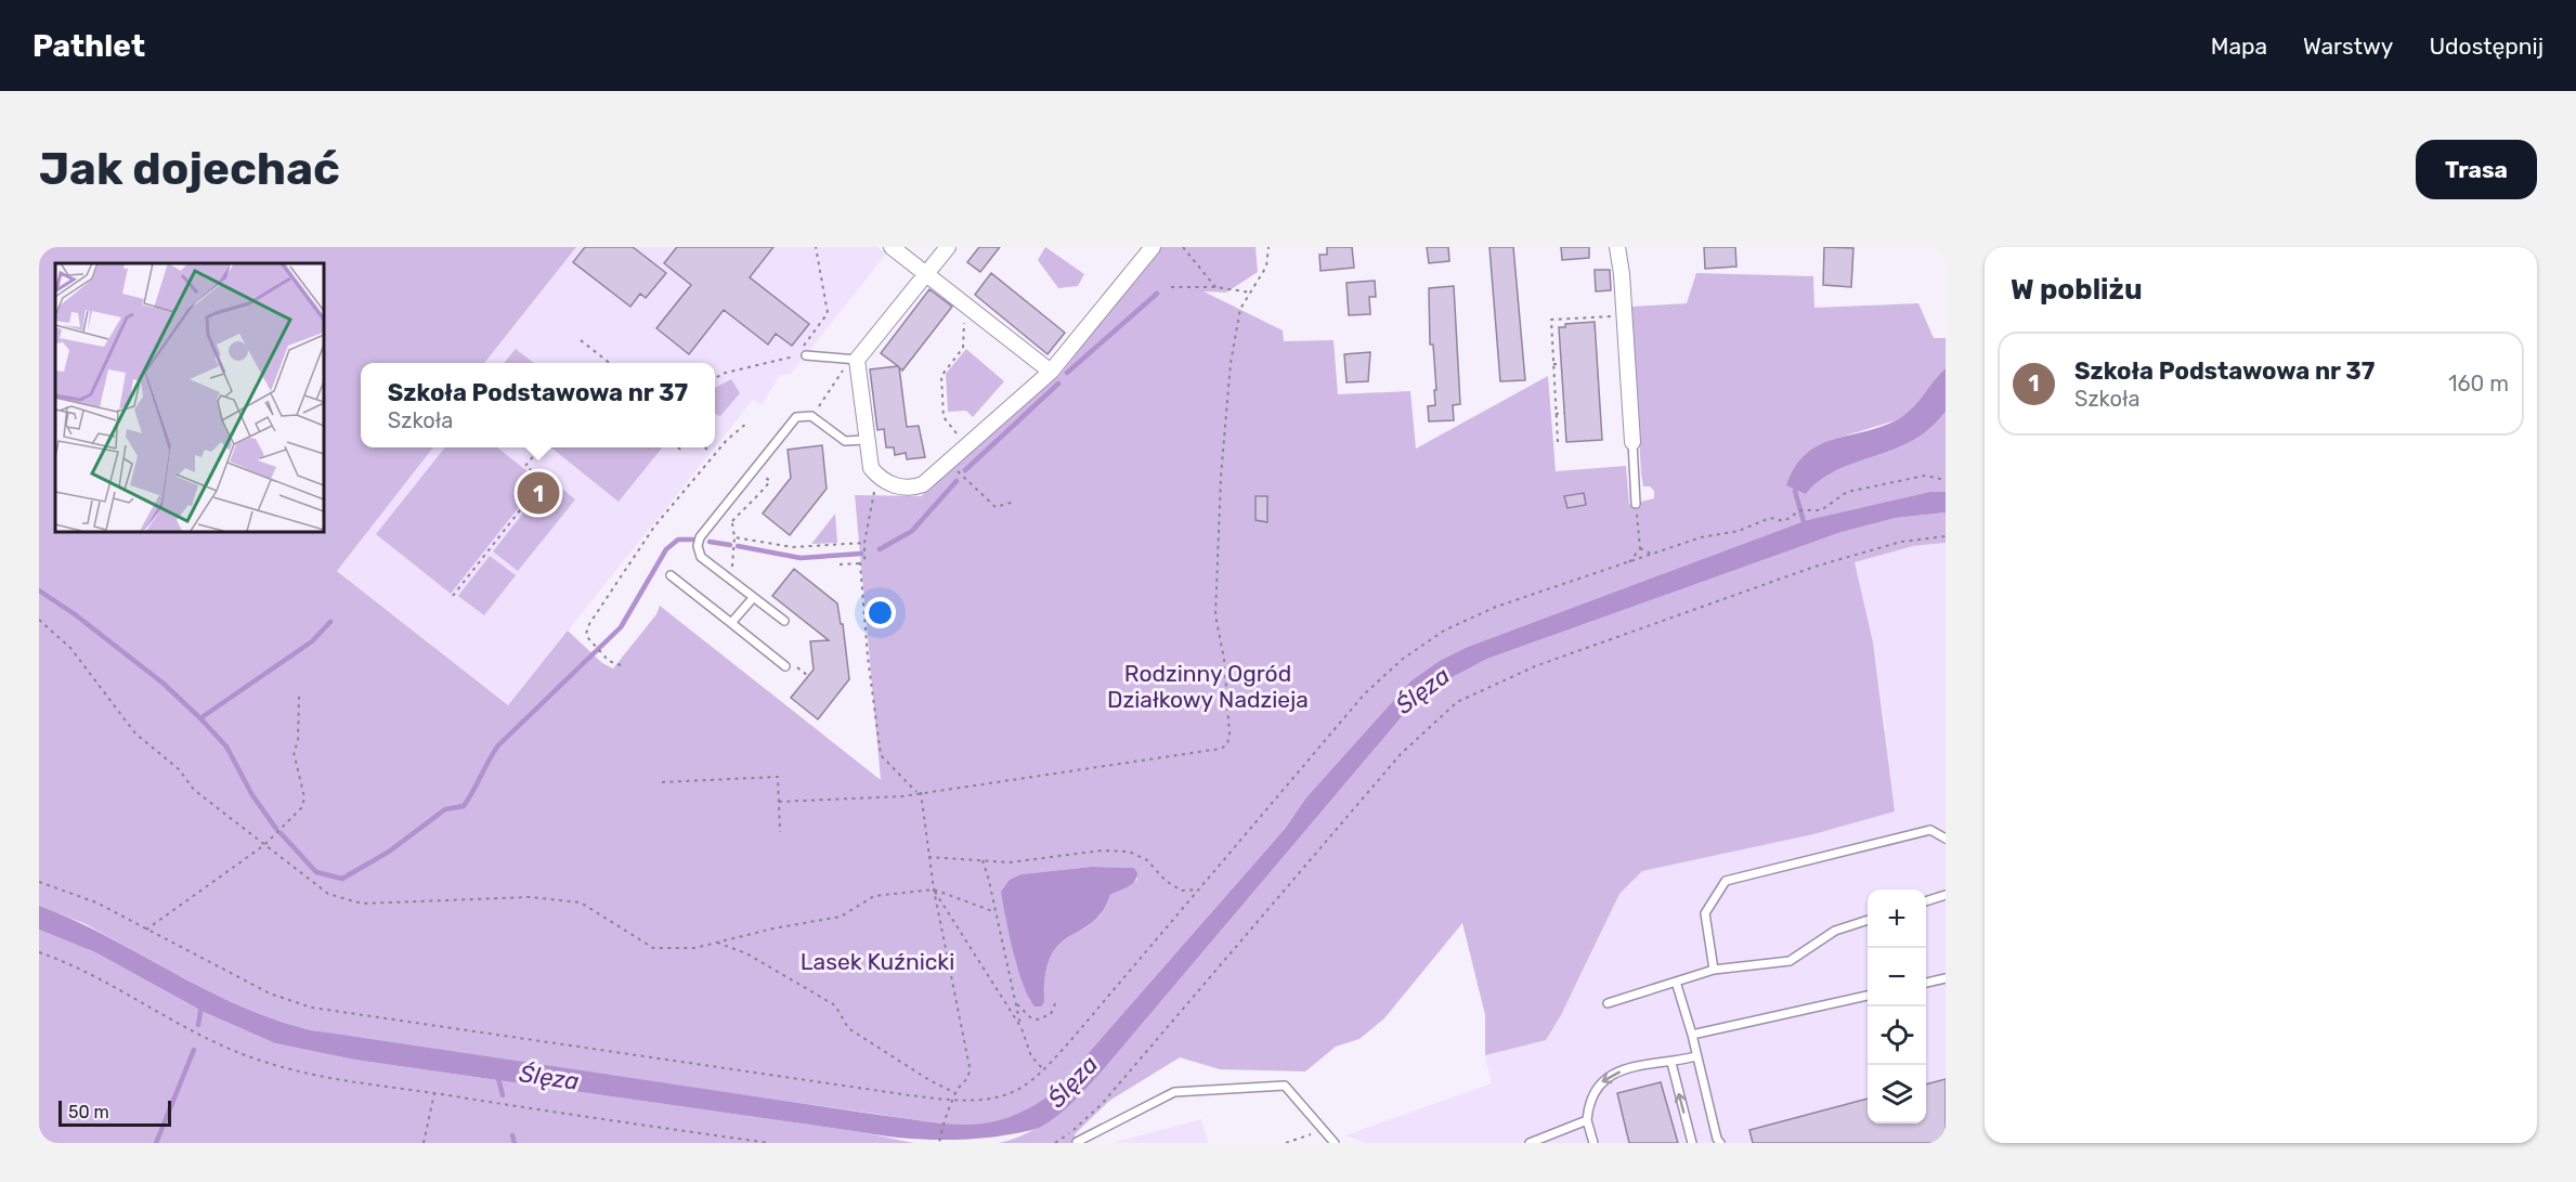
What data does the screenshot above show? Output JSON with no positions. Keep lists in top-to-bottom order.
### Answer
{
  "water": ["Ślęza"],
  "parks": ["Rodzinny Ogród Działkowy Nadzieja", "Lasek Kuźnicki"],
  "scale_bar": "50 m",
  "page": {
    "header": "Pathlet",
    "nav": ["Mapa", "Warstwy", "Udostępnij"],
    "buttons": "Trasa",
    "title": "Jak dojechać",
    "heading": "W pobliżu",
    "list": [
      {
        "mark": "1",
        "name": "Szkoła Podstawowa nr 37",
        "note": "Szkoła",
        "value": "160 m"
      }
    ],
    "popup": ["Szkoła Podstawowa nr 37", "Szkoła"],
    "pins": "1",
    "map_buttons": ["+", "−"],
    "scale": "50 m"
  }
}
